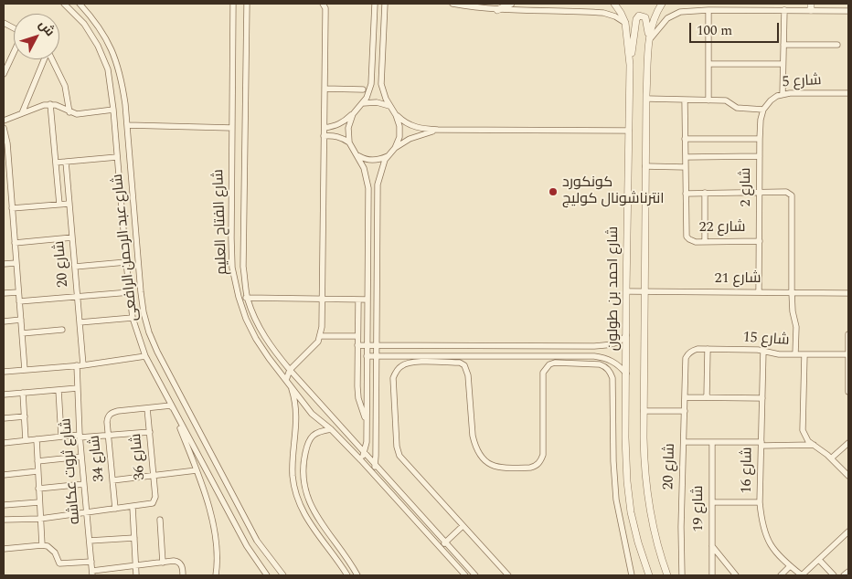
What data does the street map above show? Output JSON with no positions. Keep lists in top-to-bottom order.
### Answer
{
  "streets": {
    "street": [
      "شارع 5",
      "شارع 2",
      "شارع الفتاح العليم",
      "شارع 22",
      "شارع عبد الرحمن الرافعى",
      "شارع 20",
      "شارع 21",
      "شارع احمد بن طولون",
      "شارع 15",
      "شارع 36",
      "شارع 34",
      "شارع 16",
      "شارع ثروت عكاشه",
      "شارع 19"
    ]
  },
  "crossings": [
    ["شارع 5", "شارع 2"],
    ["شارع 2", "شارع 22"],
    ["شارع 2", "شارع 21"],
    ["شارع عبد الرحمن الرافعى", "شارع 34"],
    ["شارع 20", "شارع 15"],
    ["شارع 20", "شارع ثروت عكاشه"],
    ["شارع 21", "شارع احمد بن طولون"],
    ["شارع 15", "شارع 16"],
    ["شارع 36", "شارع 34"]
  ],
  "places": ["كونكورد انترناشونال كوليج"],
  "scale_bar": "100 m",
  "north": "top right"
}
